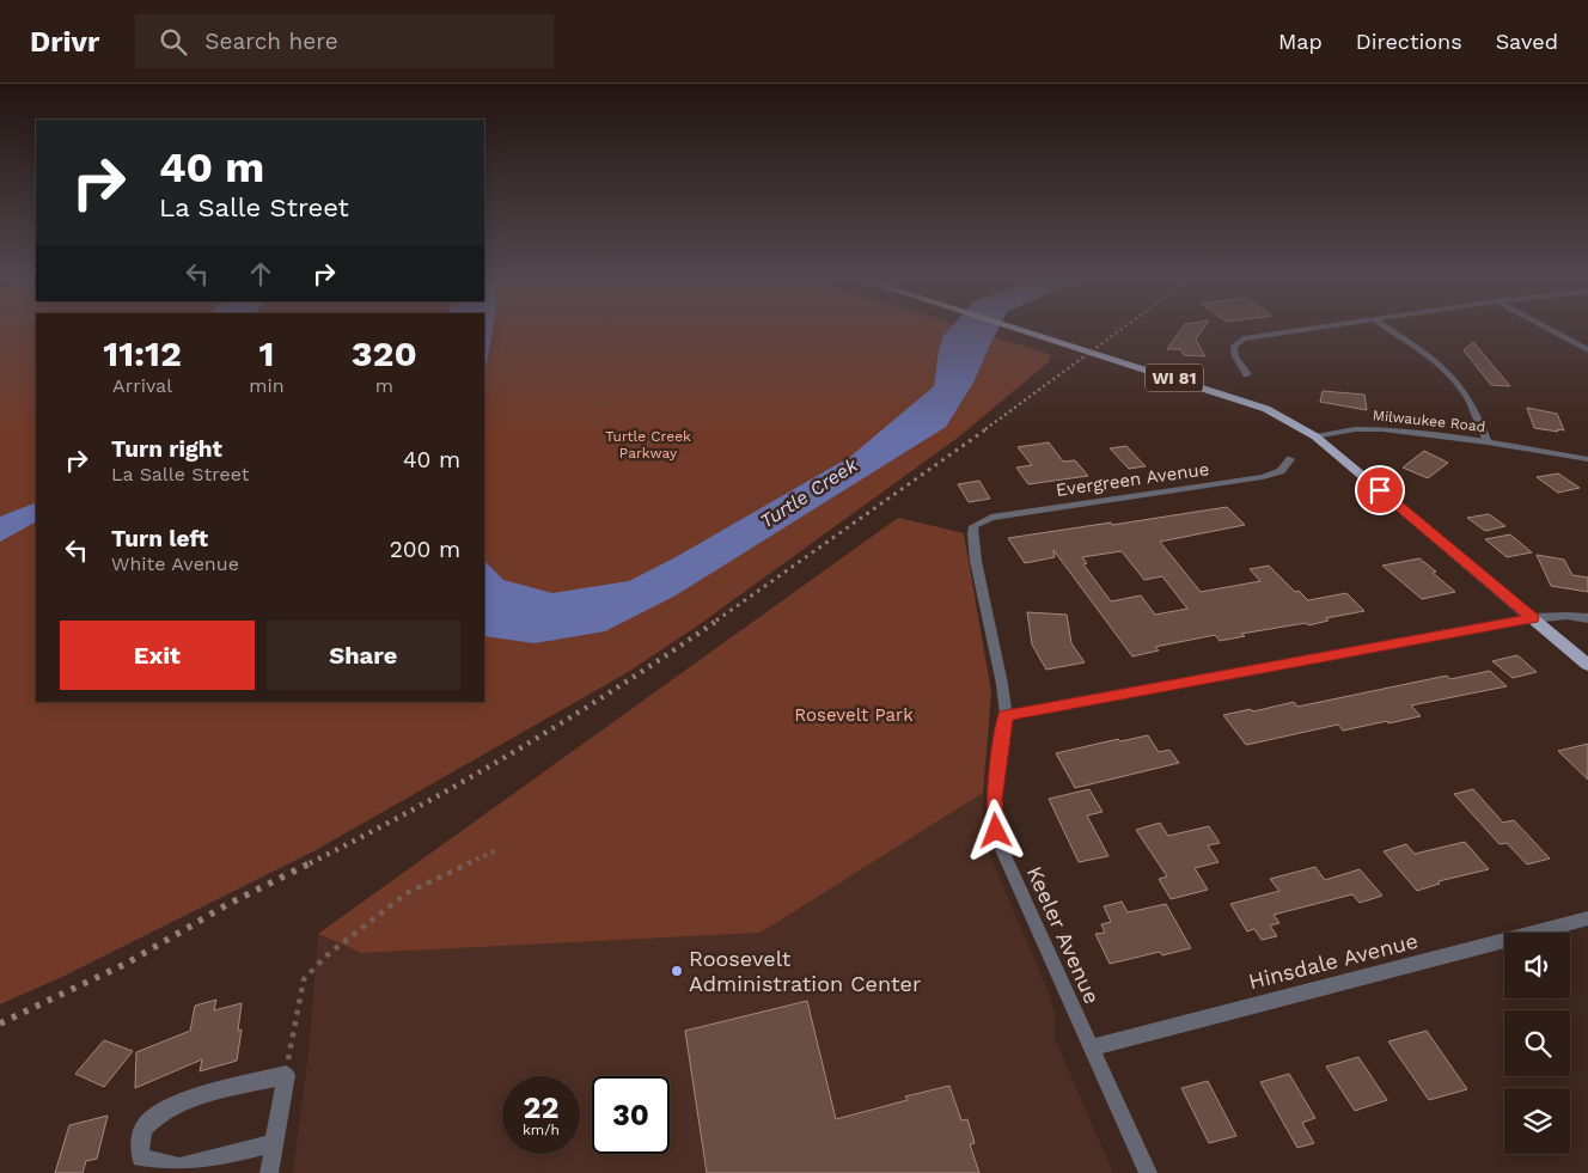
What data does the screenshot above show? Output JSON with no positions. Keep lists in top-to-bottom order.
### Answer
{
  "streets": {
    "main road": ["WI 81"],
    "street": [
      "Milwaukee Road",
      "Evergreen Avenue",
      "Keeler Avenue",
      "Hinsdale Avenue"
    ]
  },
  "crossings": [
    ["WI 81", "Milwaukee Road"],
    ["Evergreen Avenue", "Keeler Avenue"],
    ["Keeler Avenue", "Hinsdale Avenue"]
  ],
  "water": ["Turtle Creek"],
  "parks": ["Turtle Creek Parkway", "Rosevelt Park"],
  "places": ["Roosevelt Administration Center"],
  "page": {
    "header": "Drivr",
    "search": "Search here",
    "nav": ["Map", "Directions", "Saved"],
    "turn": ["40 m", "La Salle Street"],
    "eta": [
      "11:12",
      "Arrival",
      "1",
      "min",
      "320",
      "m"
    ],
    "list": [
      {
        "name": "Turn right",
        "note": "La Salle Street",
        "value": "40 m"
      },
      {
        "name": "Turn left",
        "note": "White Avenue",
        "value": "200 m"
      }
    ],
    "buttons": ["Exit", "Share"],
    "speed": "22 km/h",
    "limit": "30"
  }
}
